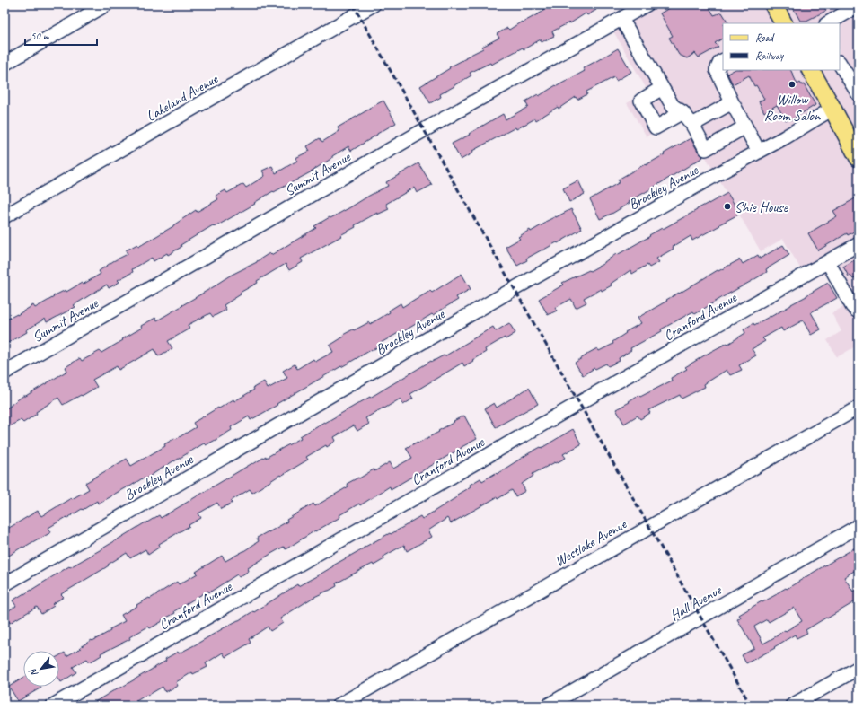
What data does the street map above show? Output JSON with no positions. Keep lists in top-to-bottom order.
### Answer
{
  "streets": {
    "street": [
      "Lakeland Avenue",
      "Summit Avenue",
      "Brockley Avenue",
      "Cranford Avenue",
      "Westlake Avenue",
      "Hall Avenue"
    ]
  },
  "places": ["Willow Room Salon", "Shie House"],
  "legend": ["Road", "Railway"],
  "scale_bar": "50 m",
  "north": "bottom left"
}
